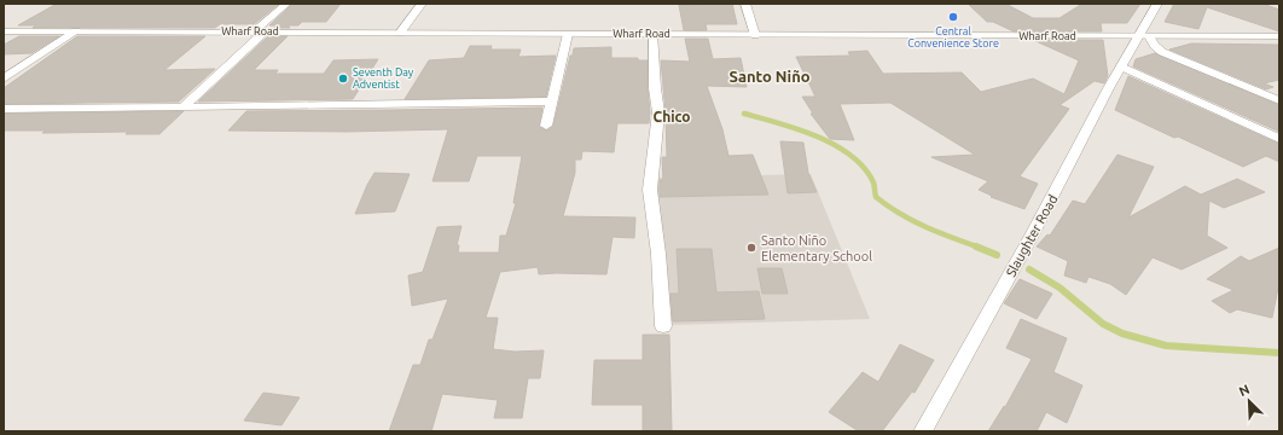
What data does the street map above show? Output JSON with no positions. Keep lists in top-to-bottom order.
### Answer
{
  "streets": {
    "street": ["Wharf Road", "Slaughter Road"]
  },
  "crossings": [
    ["Wharf Road", "Slaughter Road"]
  ],
  "districts": ["Santo Niño", "Chico"],
  "places": ["Central Convenience Store", "Seventh Day Adventist", "Santo Niño Elementary School"],
  "north": "top left"
}
